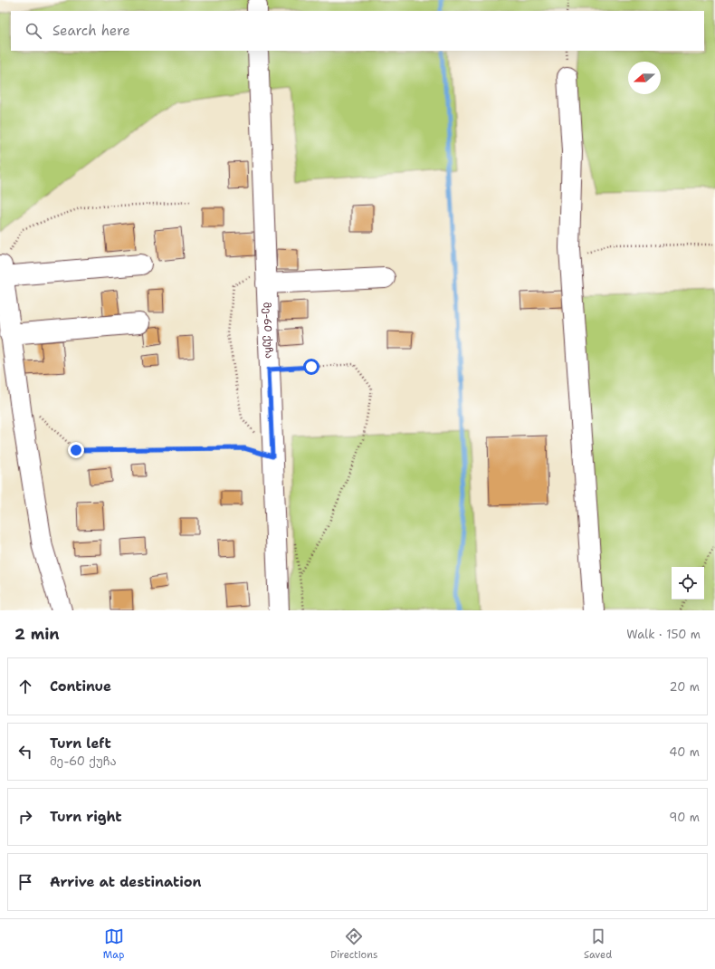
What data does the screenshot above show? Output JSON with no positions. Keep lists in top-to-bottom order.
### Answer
{
  "streets": {
    "street": ["მე-60 ქუჩა"]
  },
  "north": "left",
  "page": {
    "search": "Search here",
    "heading": ["2 min", "Walk · 150 m"],
    "list": [
      ["Continue", "20 m"],
      ["Turn left", "მე-60 ქუჩა", "40 m"],
      ["Turn right", "90 m"],
      "Arrive at destination"
    ],
    "nav": ["Map", "Directions", "Saved"]
  }
}
